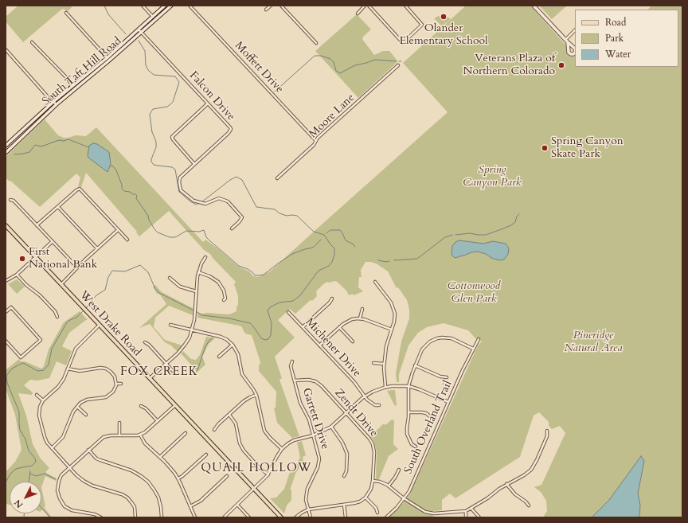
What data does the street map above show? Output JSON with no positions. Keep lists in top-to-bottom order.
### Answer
{
  "streets": {
    "main road": ["South Taft Hill Road", "West Drake Road"],
    "street": [
      "Moffett Drive",
      "Falcon Drive",
      "Moore Lane",
      "Michener Drive",
      "Zendt Drive",
      "Garrett Drive",
      "South Overland Trail"
    ]
  },
  "crossings": [
    ["Moffett Drive", "Moore Lane"],
    ["South Taft Hill Road", "Falcon Drive"],
    ["Zendt Drive", "Garrett Drive"]
  ],
  "districts": ["FOX CREEK", "QUAIL HOLLOW"],
  "parks": ["Spring Canyon Park", "Cottonwood Glen Park", "Pineridge Natural Area"],
  "places": [
    "Olander Elementary School",
    "Veterans Plaza of Northern Colorado",
    "Spring Canyon Skate Park",
    "First National Bank"
  ],
  "legend": ["Road", "Park", "Water"],
  "north": "bottom left"
}
